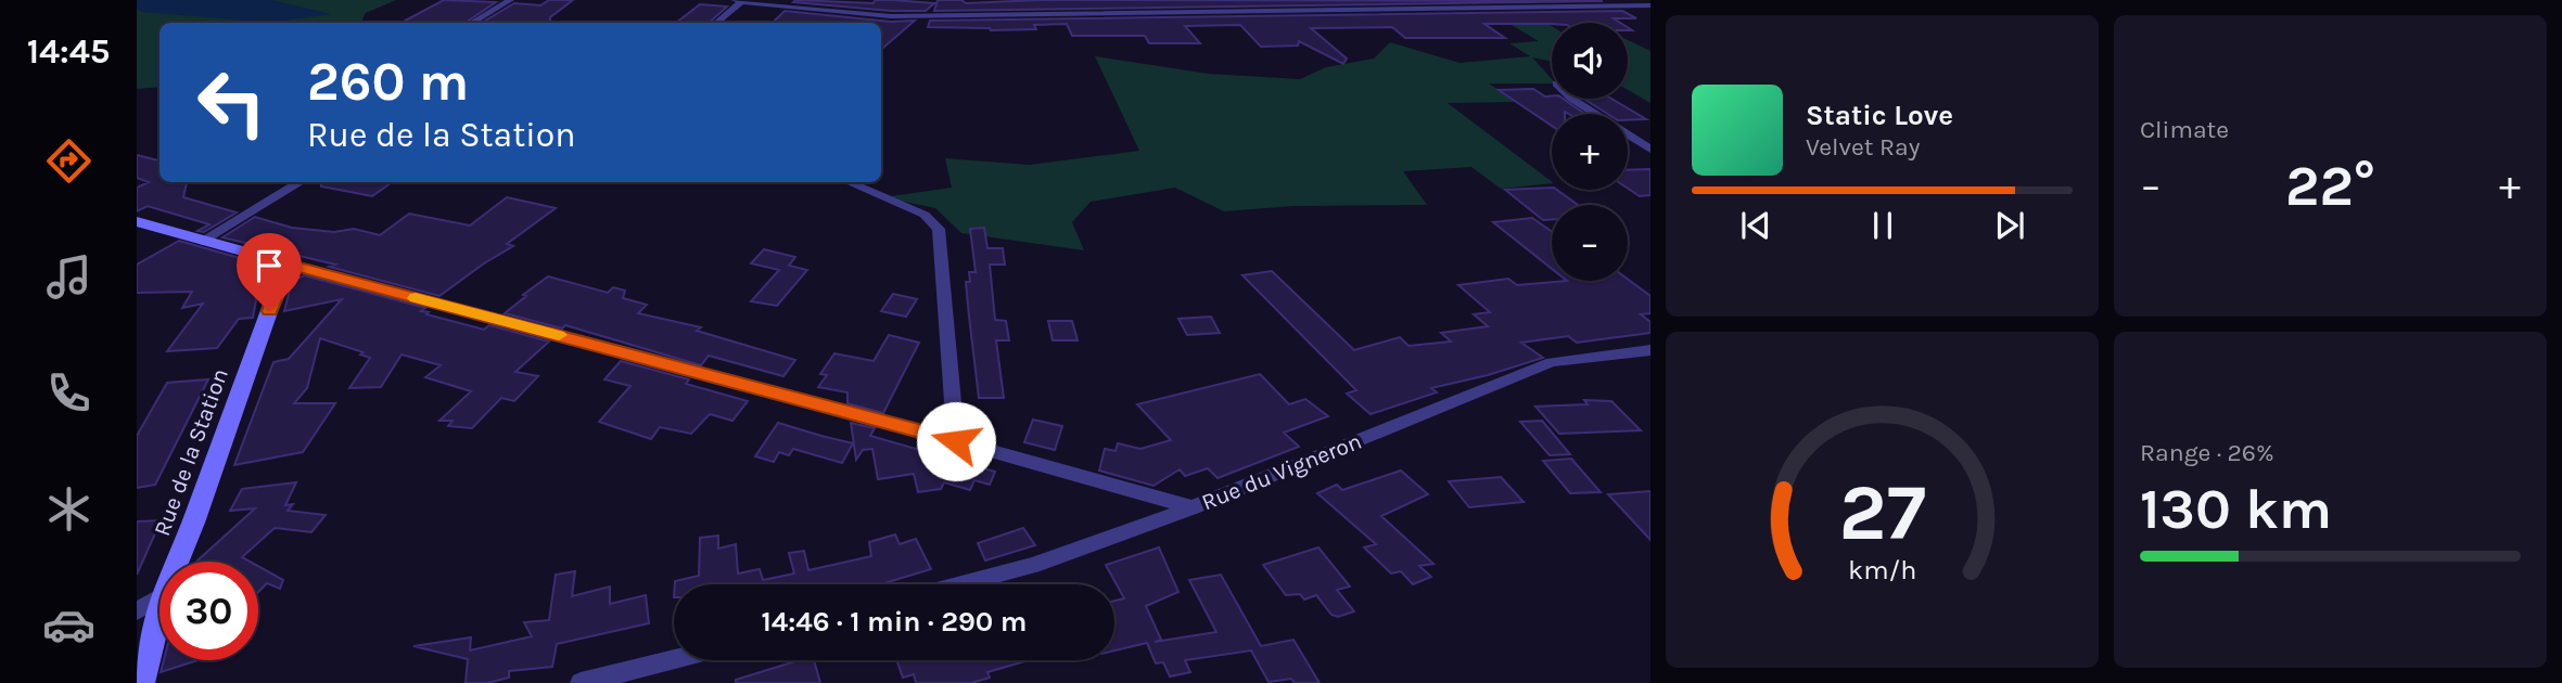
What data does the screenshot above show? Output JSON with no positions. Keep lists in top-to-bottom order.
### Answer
{
  "streets": {
    "street": ["Rue de la Station", "Rue du Vigneron"]
  },
  "page": {
    "tabs": "14:45",
    "tile": [
      "Climate",
      ["Range · 26%", "130 km"]
    ],
    "map_buttons": ["+", "−"],
    "turn": ["260 m", "Rue de la Station"],
    "song": ["Static Love", "Velvet Ray"],
    "heat": ["−", "22°", "+"],
    "limit": "30",
    "trip": "14:46 · 1 min · 290 m",
    "gauge": ["27", "km/h"]
  }
}
